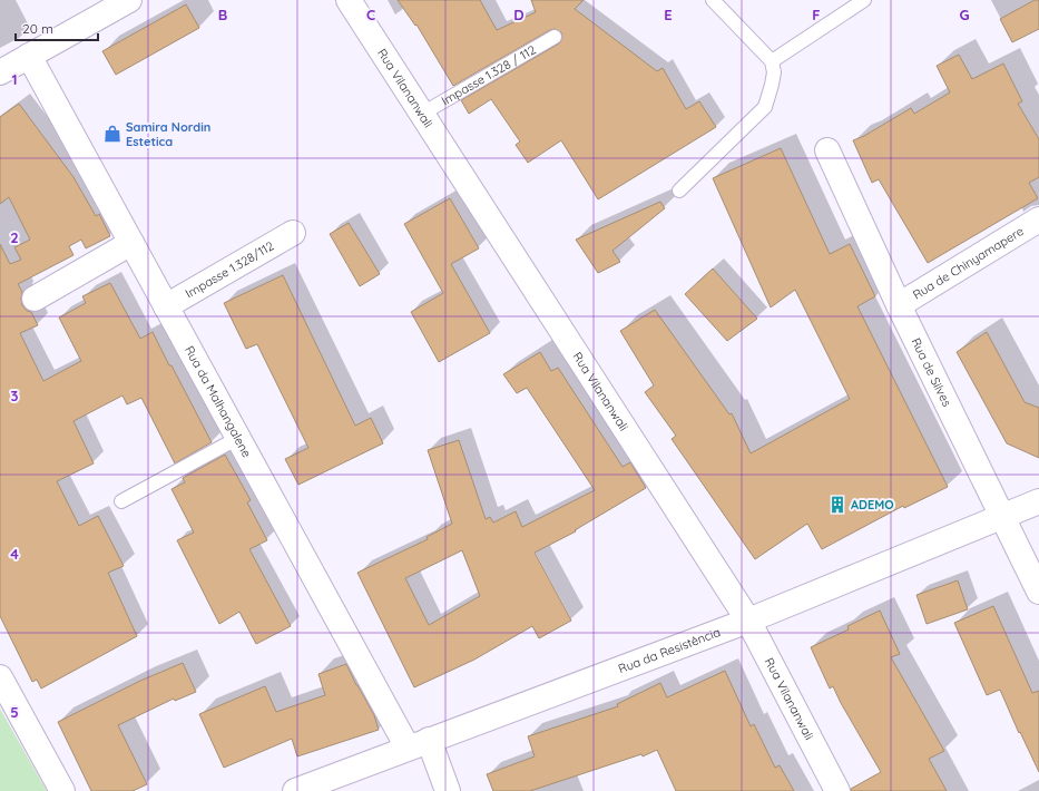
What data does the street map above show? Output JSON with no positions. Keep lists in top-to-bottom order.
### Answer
{
  "streets": {
    "street": [
      "Rua Vilananwali",
      "Rua de Chinyamapere",
      "Impasse 1.328/112",
      "Rua de Silves",
      "Rua da Malhangalene",
      "Rua da Resistência"
    ],
    "lane": ["Impasse 1.328 / 112"]
  },
  "crossings": [
    ["Impasse 1.328 / 112", "Rua Vilananwali"],
    ["Rua Vilananwali", "Rua da Resistência"],
    ["Rua de Chinyamapere", "Rua de Silves"],
    ["Impasse 1.328/112", "Rua da Malhangalene"],
    ["Rua de Silves", "Rua da Resistência"],
    ["Rua da Malhangalene", "Rua da Resistência"]
  ],
  "places": {
    "shop": ["Samira Nordin Estetica"],
    "building": ["ADEMO"]
  },
  "scale_bar": "20 m",
  "grid": {
    "columns": [
      "B",
      "C",
      "D",
      "E",
      "F",
      "G"
    ],
    "rows": [
      "1",
      "2",
      "3",
      "4",
      "5"
    ]
  }
}
